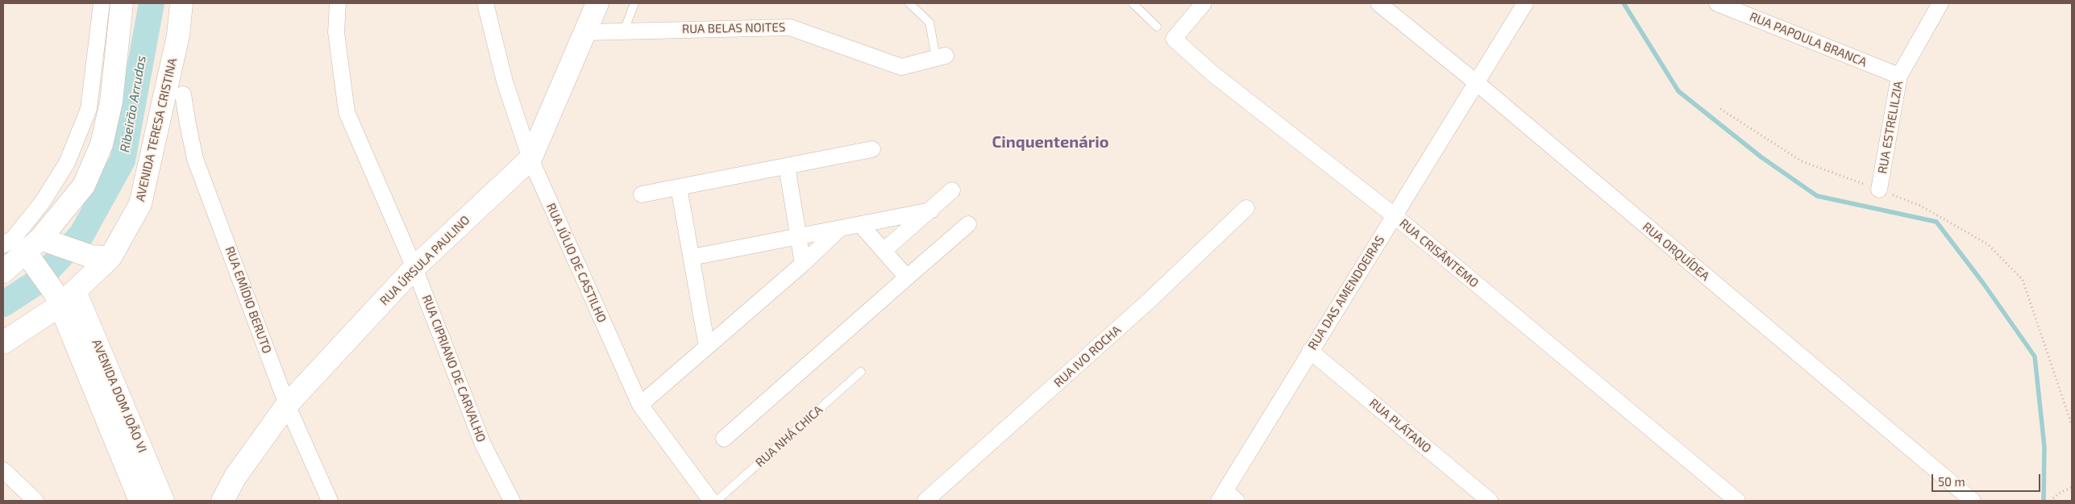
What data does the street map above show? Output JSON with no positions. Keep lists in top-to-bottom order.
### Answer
{
  "streets": {
    "main road": ["AVENIDA TERESA CRISTINA", "RUA ÚRSULA PAULINO", "AVENIDA DOM JOÃO VI"],
    "street": [
      "RUA BELAS NOITES",
      "RUA PAPOULA BRANCA",
      "RUA ESTRELILZIA",
      "RUA ORQUÍDEA",
      "RUA CRISÂNTEMO",
      "RUA JÚLIO DE CASTILHO",
      "RUA DAS AMENDOEIRAS",
      "RUA EMÍDIO BERUTO",
      "RUA IVO ROCHA",
      "RUA CIPRIANO DE CARVALHO",
      "RUA PLÁTANO"
    ],
    "lane": ["RUA NHÁ CHICA"]
  },
  "crossings": [
    ["RUA BELAS NOITES", "RUA ÚRSULA PAULINO"],
    ["RUA PAPOULA BRANCA", "RUA ESTRELILZIA"],
    ["AVENIDA TERESA CRISTINA", "AVENIDA DOM JOÃO VI"],
    ["RUA ORQUÍDEA", "RUA DAS AMENDOEIRAS"],
    ["RUA CRISÂNTEMO", "RUA DAS AMENDOEIRAS"],
    ["RUA ÚRSULA PAULINO", "RUA JÚLIO DE CASTILHO"],
    ["RUA ÚRSULA PAULINO", "RUA EMÍDIO BERUTO"],
    ["RUA ÚRSULA PAULINO", "RUA CIPRIANO DE CARVALHO"],
    ["RUA DAS AMENDOEIRAS", "RUA PLÁTANO"]
  ],
  "districts": ["Cinquentenário"],
  "water": ["Ribeirão Arrudas"],
  "scale_bar": "50 m"
}
